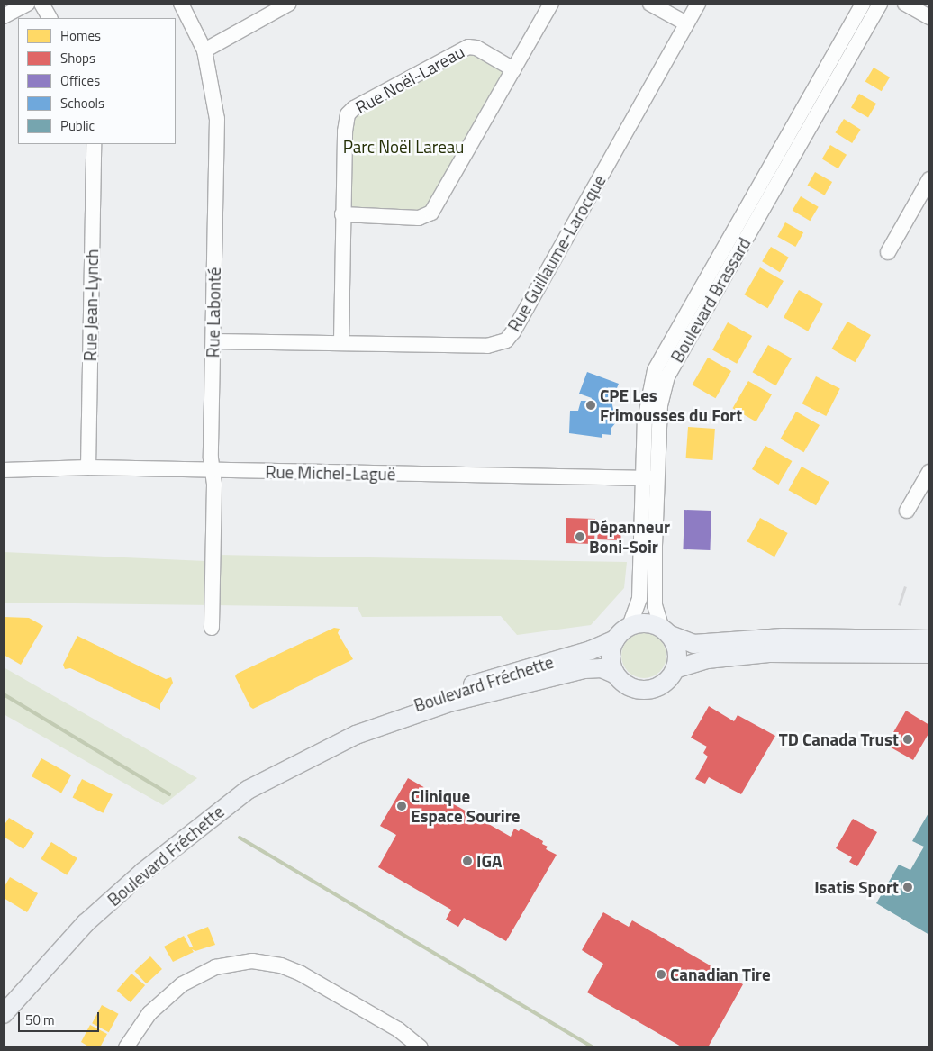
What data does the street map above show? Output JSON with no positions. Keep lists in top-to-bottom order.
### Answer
{
  "streets": {
    "main road": ["Boulevard Fréchette"],
    "street": [
      "Rue Noël-Lareau",
      "Rue Guillaume-Larocque",
      "Boulevard Brassard",
      "Rue Jean-Lynch",
      "Rue Labonté",
      "Rue Michel-Laguë"
    ]
  },
  "crossings": [
    ["Rue Noël-Lareau", "Rue Guillaume-Larocque"],
    ["Rue Guillaume-Larocque", "Rue Labonté"],
    ["Boulevard Brassard", "Rue Michel-Laguë"],
    ["Boulevard Brassard", "Boulevard Fréchette"],
    ["Rue Jean-Lynch", "Rue Michel-Laguë"],
    ["Rue Labonté", "Rue Michel-Laguë"]
  ],
  "parks": ["Parc Noël Lareau"],
  "places": [
    "CPE Les Frimousses du Fort",
    "Dépanneur Boni-Soir",
    "TD Canada Trust",
    "Clinique Espace Sourire",
    "IGA",
    "Isatis Sport",
    "Canadian Tire"
  ],
  "legend": [
    "Homes",
    "Shops",
    "Offices",
    "Schools",
    "Public"
  ],
  "scale_bar": "50 m"
}
